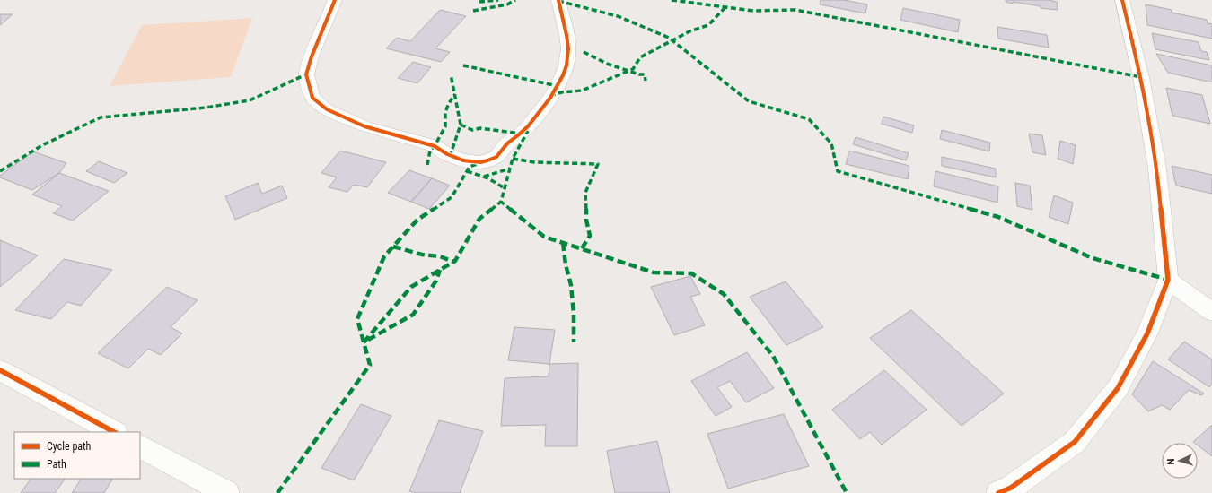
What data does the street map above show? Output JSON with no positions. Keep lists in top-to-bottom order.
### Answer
{
  "legend": ["Cycle path", "Path"],
  "north": "left"
}
